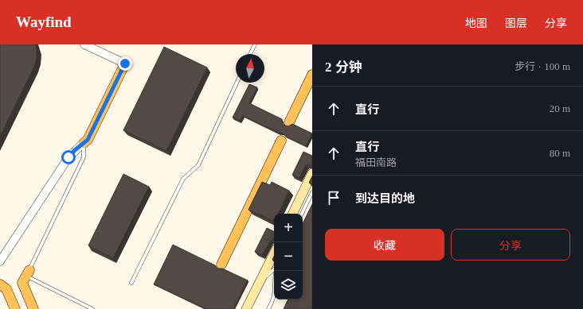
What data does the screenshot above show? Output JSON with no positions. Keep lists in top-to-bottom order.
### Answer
{
  "north": "top",
  "page": {
    "header": "Wayfind",
    "nav": ["地图", "图层", "分享"],
    "heading": ["2 分钟", "步行 · 100 m"],
    "list": [
      ["直行", "20 m"],
      ["直行", "福田南路", "80 m"],
      "到达目的地"
    ],
    "map_buttons": ["+", "−"],
    "buttons": ["收藏", "分享"]
  }
}
